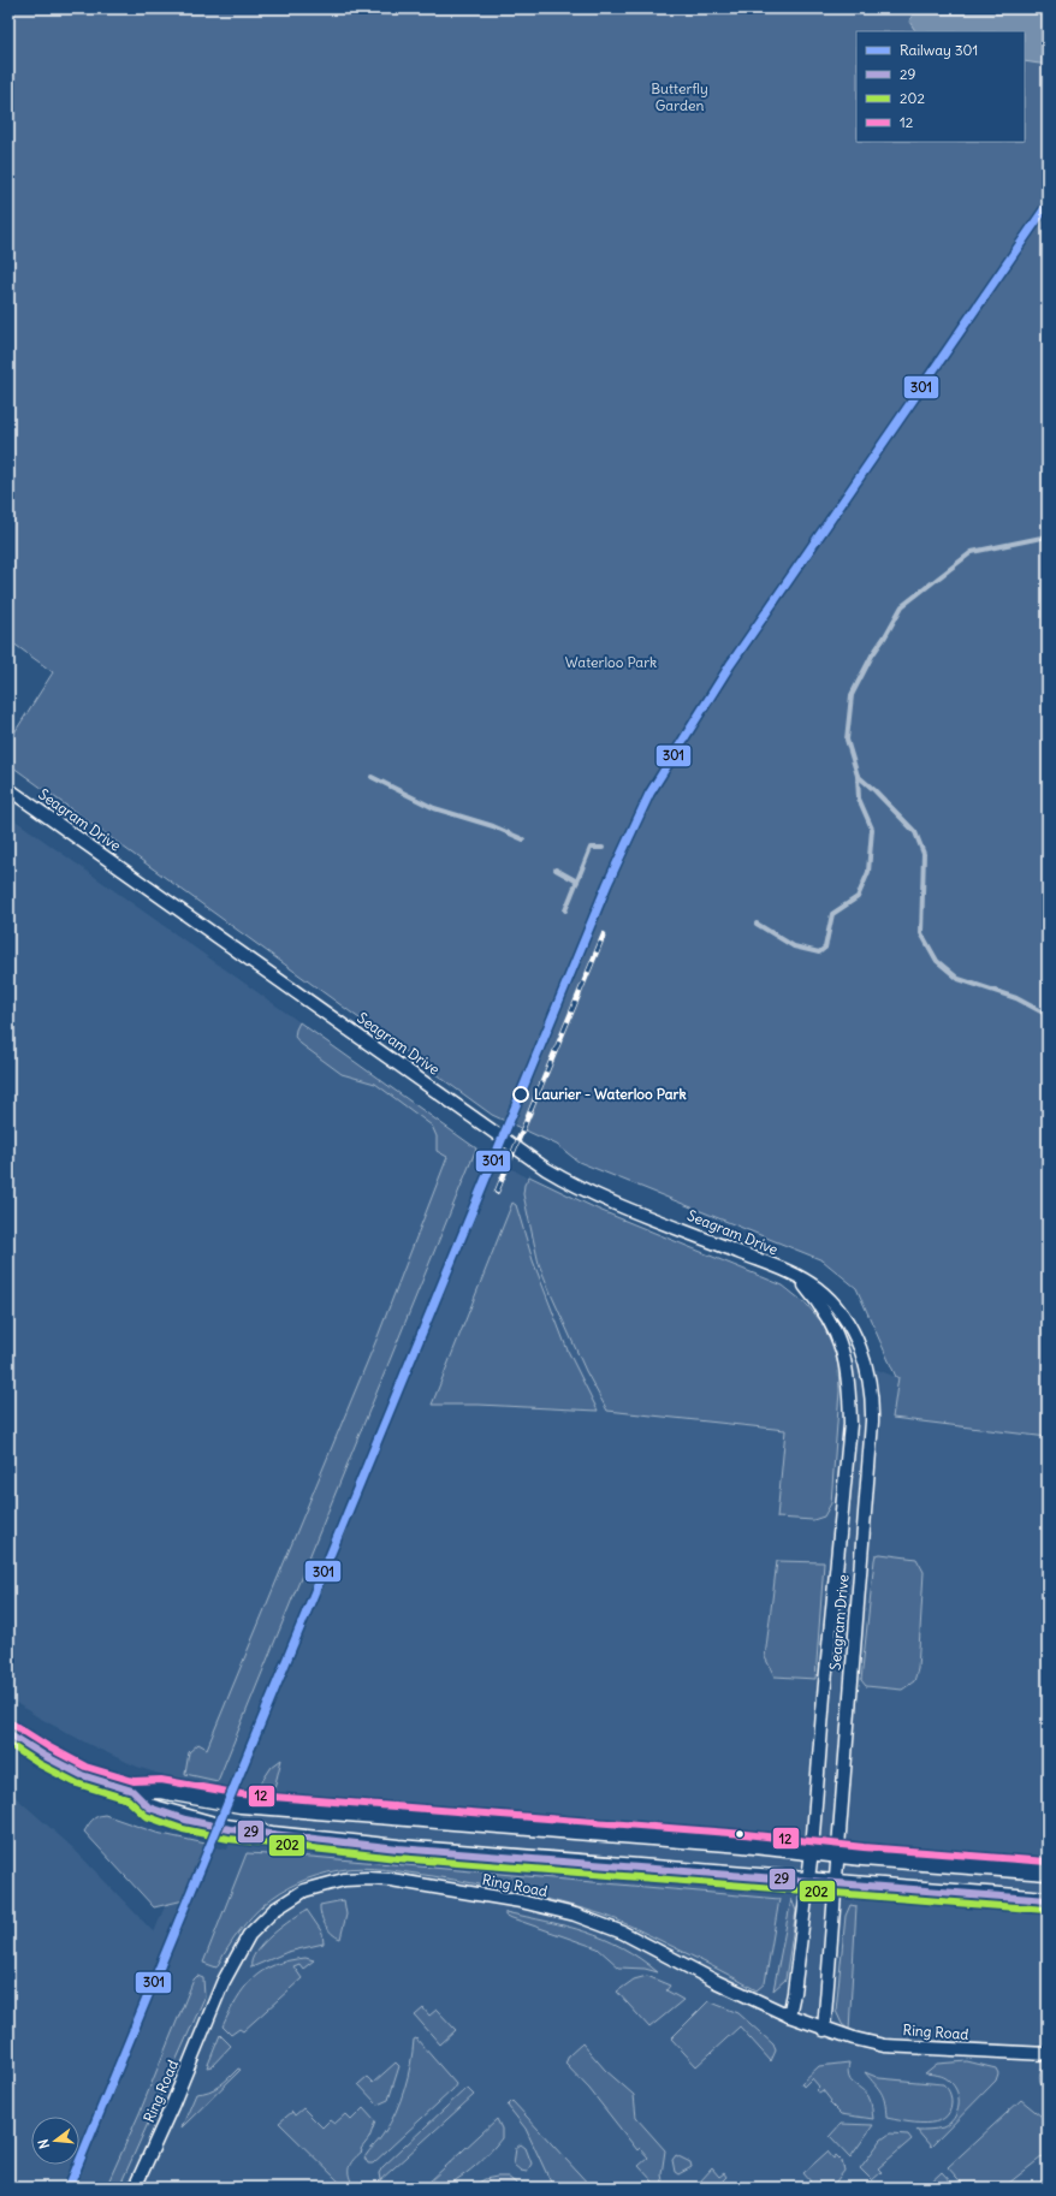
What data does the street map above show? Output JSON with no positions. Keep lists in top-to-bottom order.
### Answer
{
  "streets": {
    "street": ["Seagram Drive", "Ring Road"]
  },
  "parks": ["Butterfly Garden", "Waterloo Park"],
  "places": ["Laurier - Waterloo Park"],
  "lines": [
    "rail line 301",
    "transit line 12",
    "transit line 29",
    "transit line 202"
  ],
  "legend": [
    "Railway 301",
    "29",
    "202",
    "12"
  ],
  "north": "left"
}
